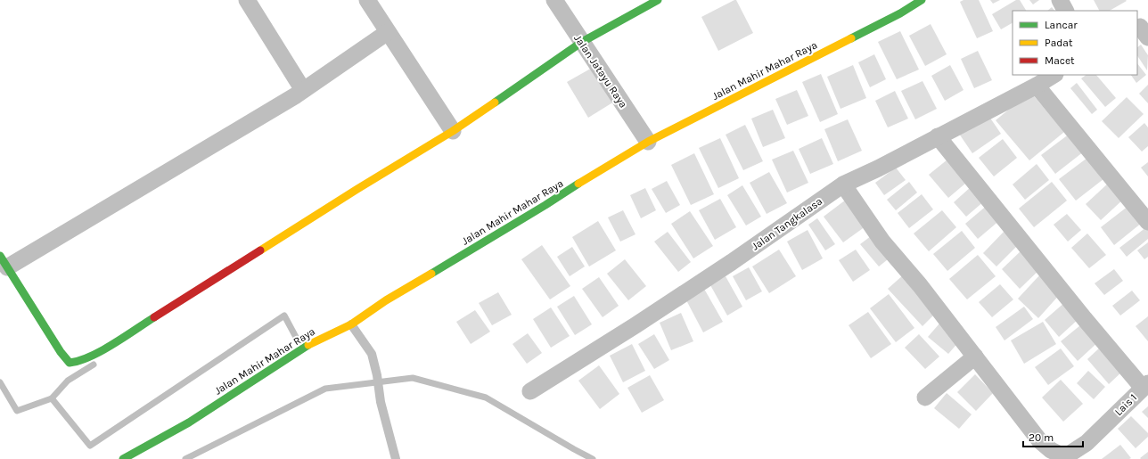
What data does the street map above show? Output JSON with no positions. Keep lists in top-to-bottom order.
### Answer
{
  "streets": {
    "street": [
      "Jalan Mahir Mahar Raya",
      "Jalan Jatayu Raya",
      "Jalan Tangkalasa",
      "Lais 1"
    ]
  },
  "crossings": [
    ["Jalan Mahir Mahar Raya", "Jalan Jatayu Raya"]
  ],
  "legend": ["Lancar", "Padat", "Macet"],
  "scale_bar": "20 m"
}
